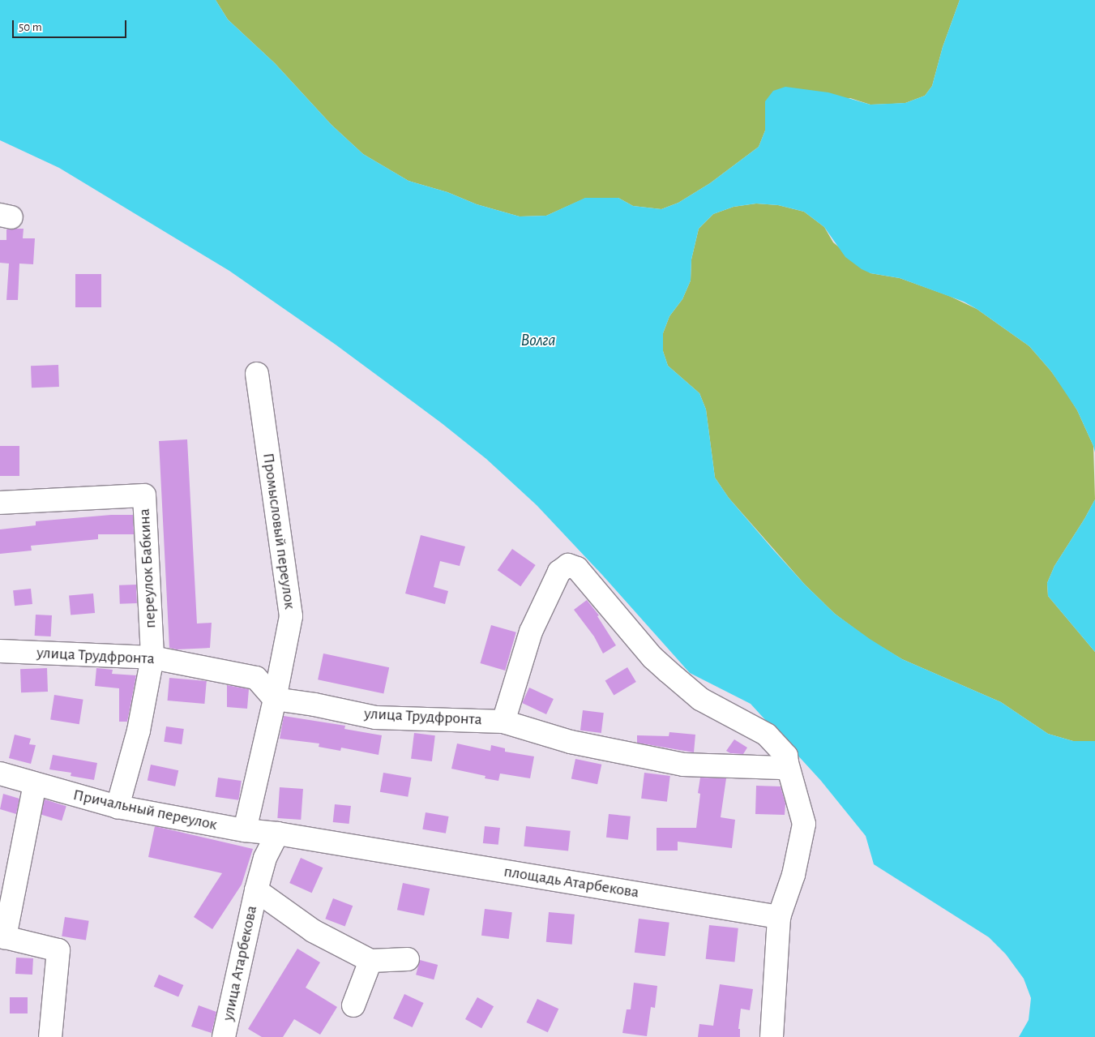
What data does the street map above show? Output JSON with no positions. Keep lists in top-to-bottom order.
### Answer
{
  "streets": {
    "street": [
      "Промысловый переулок",
      "переулок Бабкина",
      "улица Трудфронта",
      "Причальный переулок",
      "площадь Атарбекова",
      "улица Атарбекова"
    ]
  },
  "crossings": [
    ["Промысловый переулок", "улица Трудфронта"],
    ["Промысловый переулок", "Причальный переулок"],
    ["Промысловый переулок", "площадь Атарбекова"],
    ["переулок Бабкина", "улица Трудфронта"],
    ["переулок Бабкина", "Причальный переулок"],
    ["Причальный переулок", "площадь Атарбекова"],
    ["площадь Атарбекова", "улица Атарбекова"]
  ],
  "water": ["Волга"],
  "scale_bar": "50 m"
}
